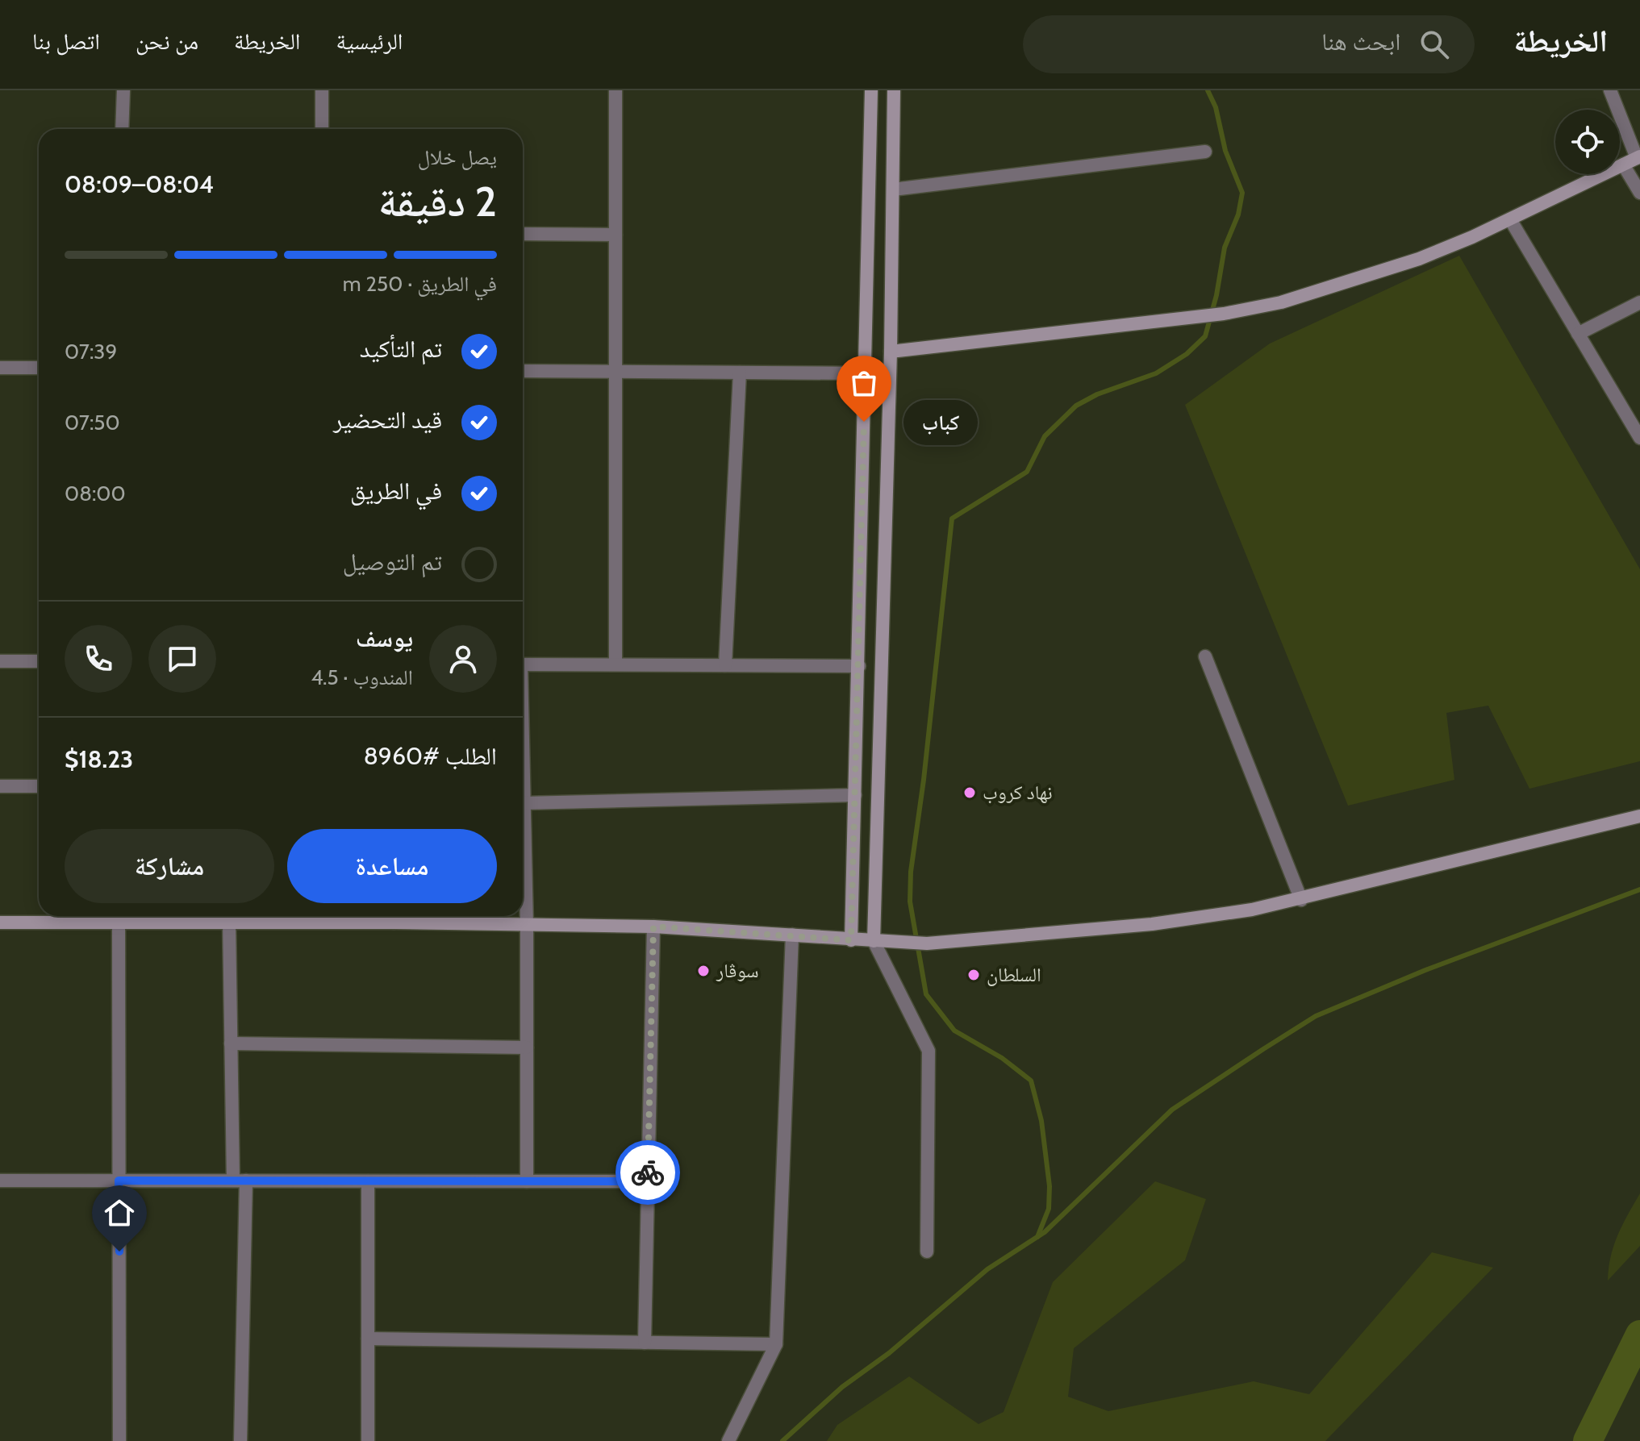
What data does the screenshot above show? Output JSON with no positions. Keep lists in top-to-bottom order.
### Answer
{
  "places": [
    "كباب",
    "نهاد كروب",
    "سوڤار",
    "السلطان"
  ],
  "page": {
    "header": "الخريطة",
    "search": "ابحث هنا",
    "nav": [
      "الرئيسية",
      "الخريطة",
      "من نحن",
      "اتصل بنا"
    ],
    "heading": ["2 دقيقة", "يصل خلال", "08:04–08:09"],
    "panel": [
      "يوسف",
      "المندوب · 4.5",
      "الطلب #8960",
      "$18.23"
    ],
    "bar": "في الطريق · 250 m",
    "list": [
      ["تم التأكيد", "07:39"],
      ["قيد التحضير", "07:50"],
      ["في الطريق", "08:00"],
      "تم التوصيل"
    ],
    "bubble": "كباب",
    "buttons": ["مساعدة", "مشاركة"]
  }
}
